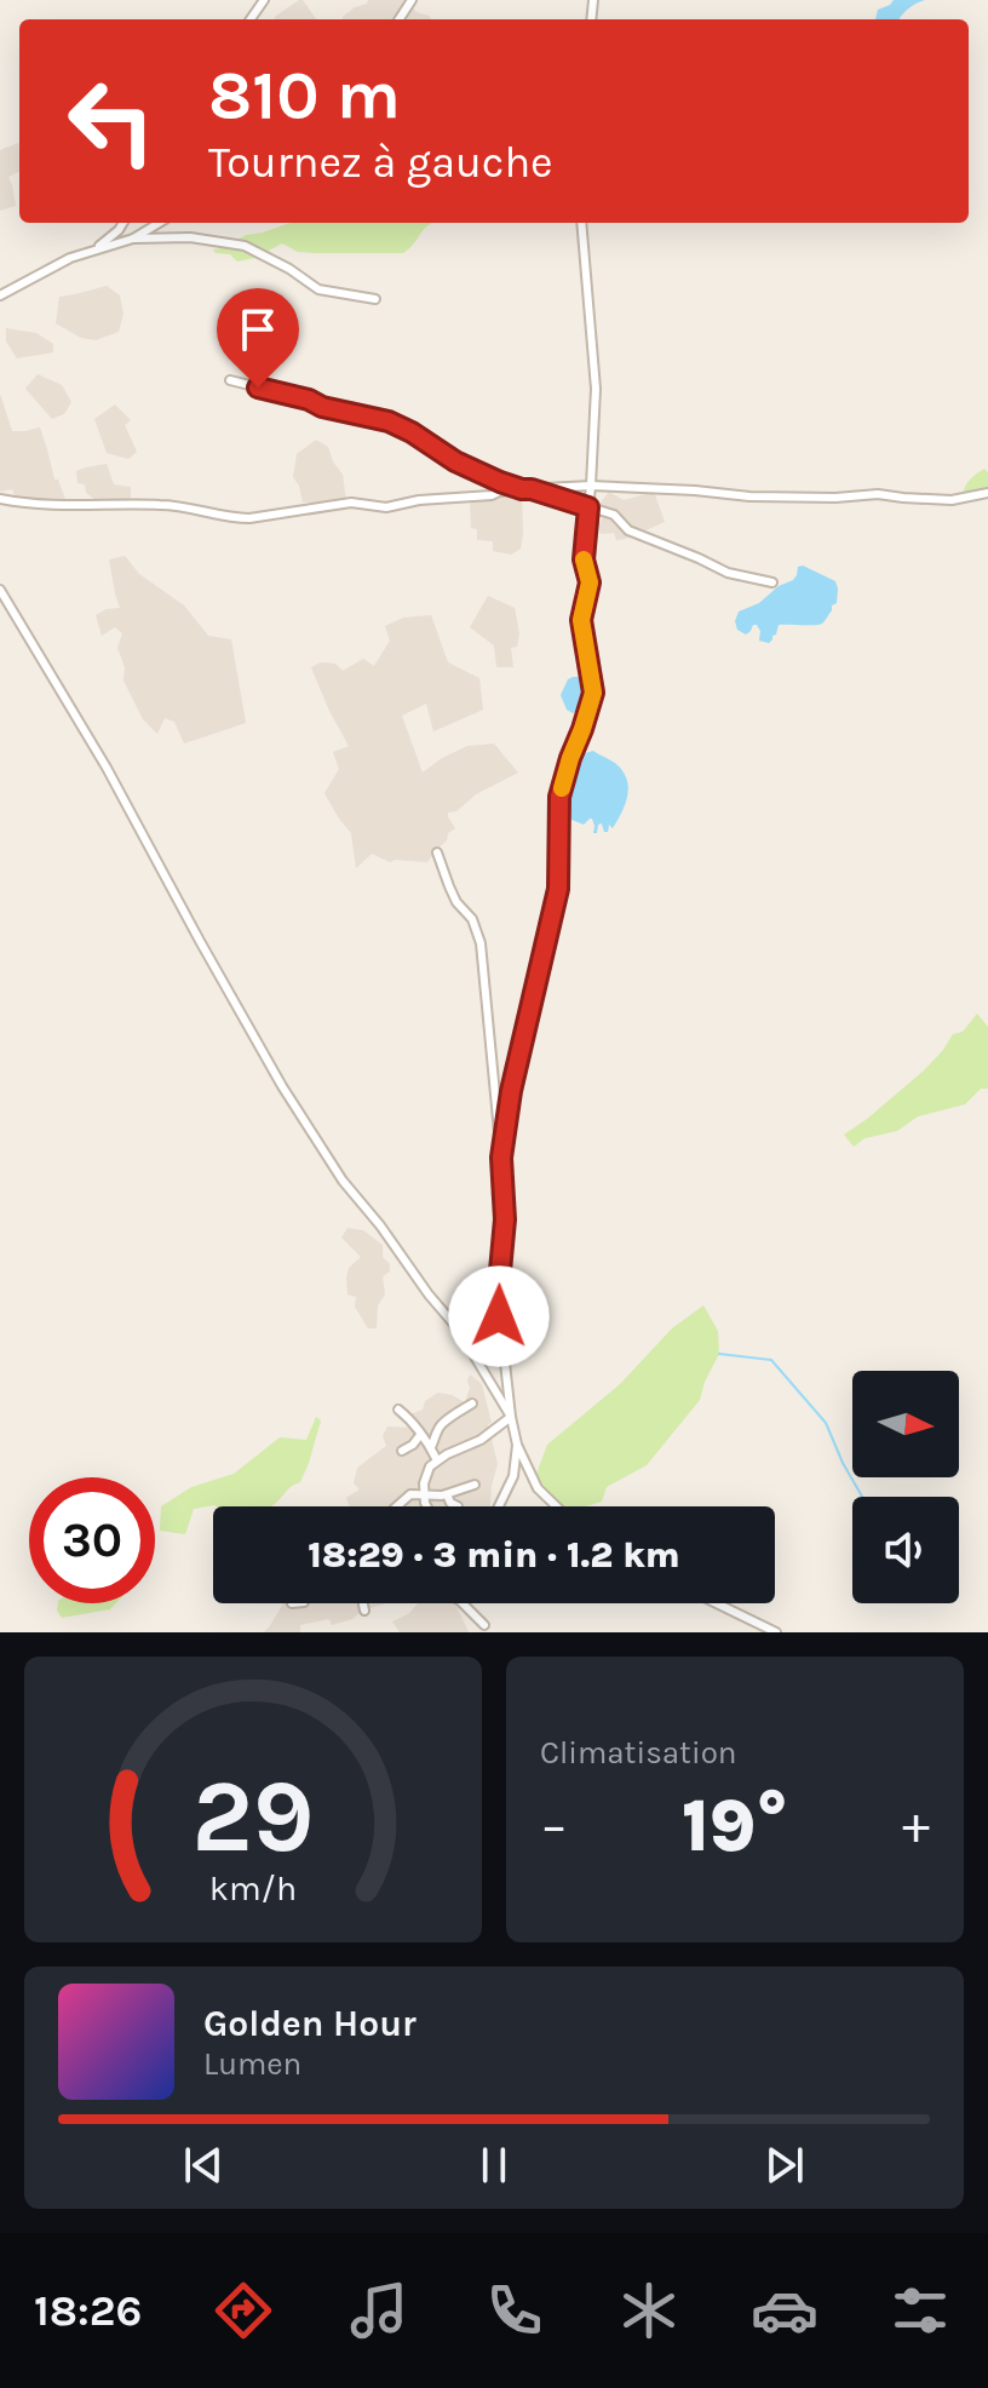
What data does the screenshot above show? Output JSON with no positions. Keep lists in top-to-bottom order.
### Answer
{
  "north": "right",
  "page": {
    "turn": ["810 m", "Tournez à gauche"],
    "limit": "30",
    "trip": "18:29 · 3 min · 1.2 km",
    "tile": "Climatisation",
    "heat": ["−", "19°", "+"],
    "song": ["Golden Hour", "Lumen"],
    "tabs": "18:26",
    "gauge": ["29", "km/h"]
  }
}
